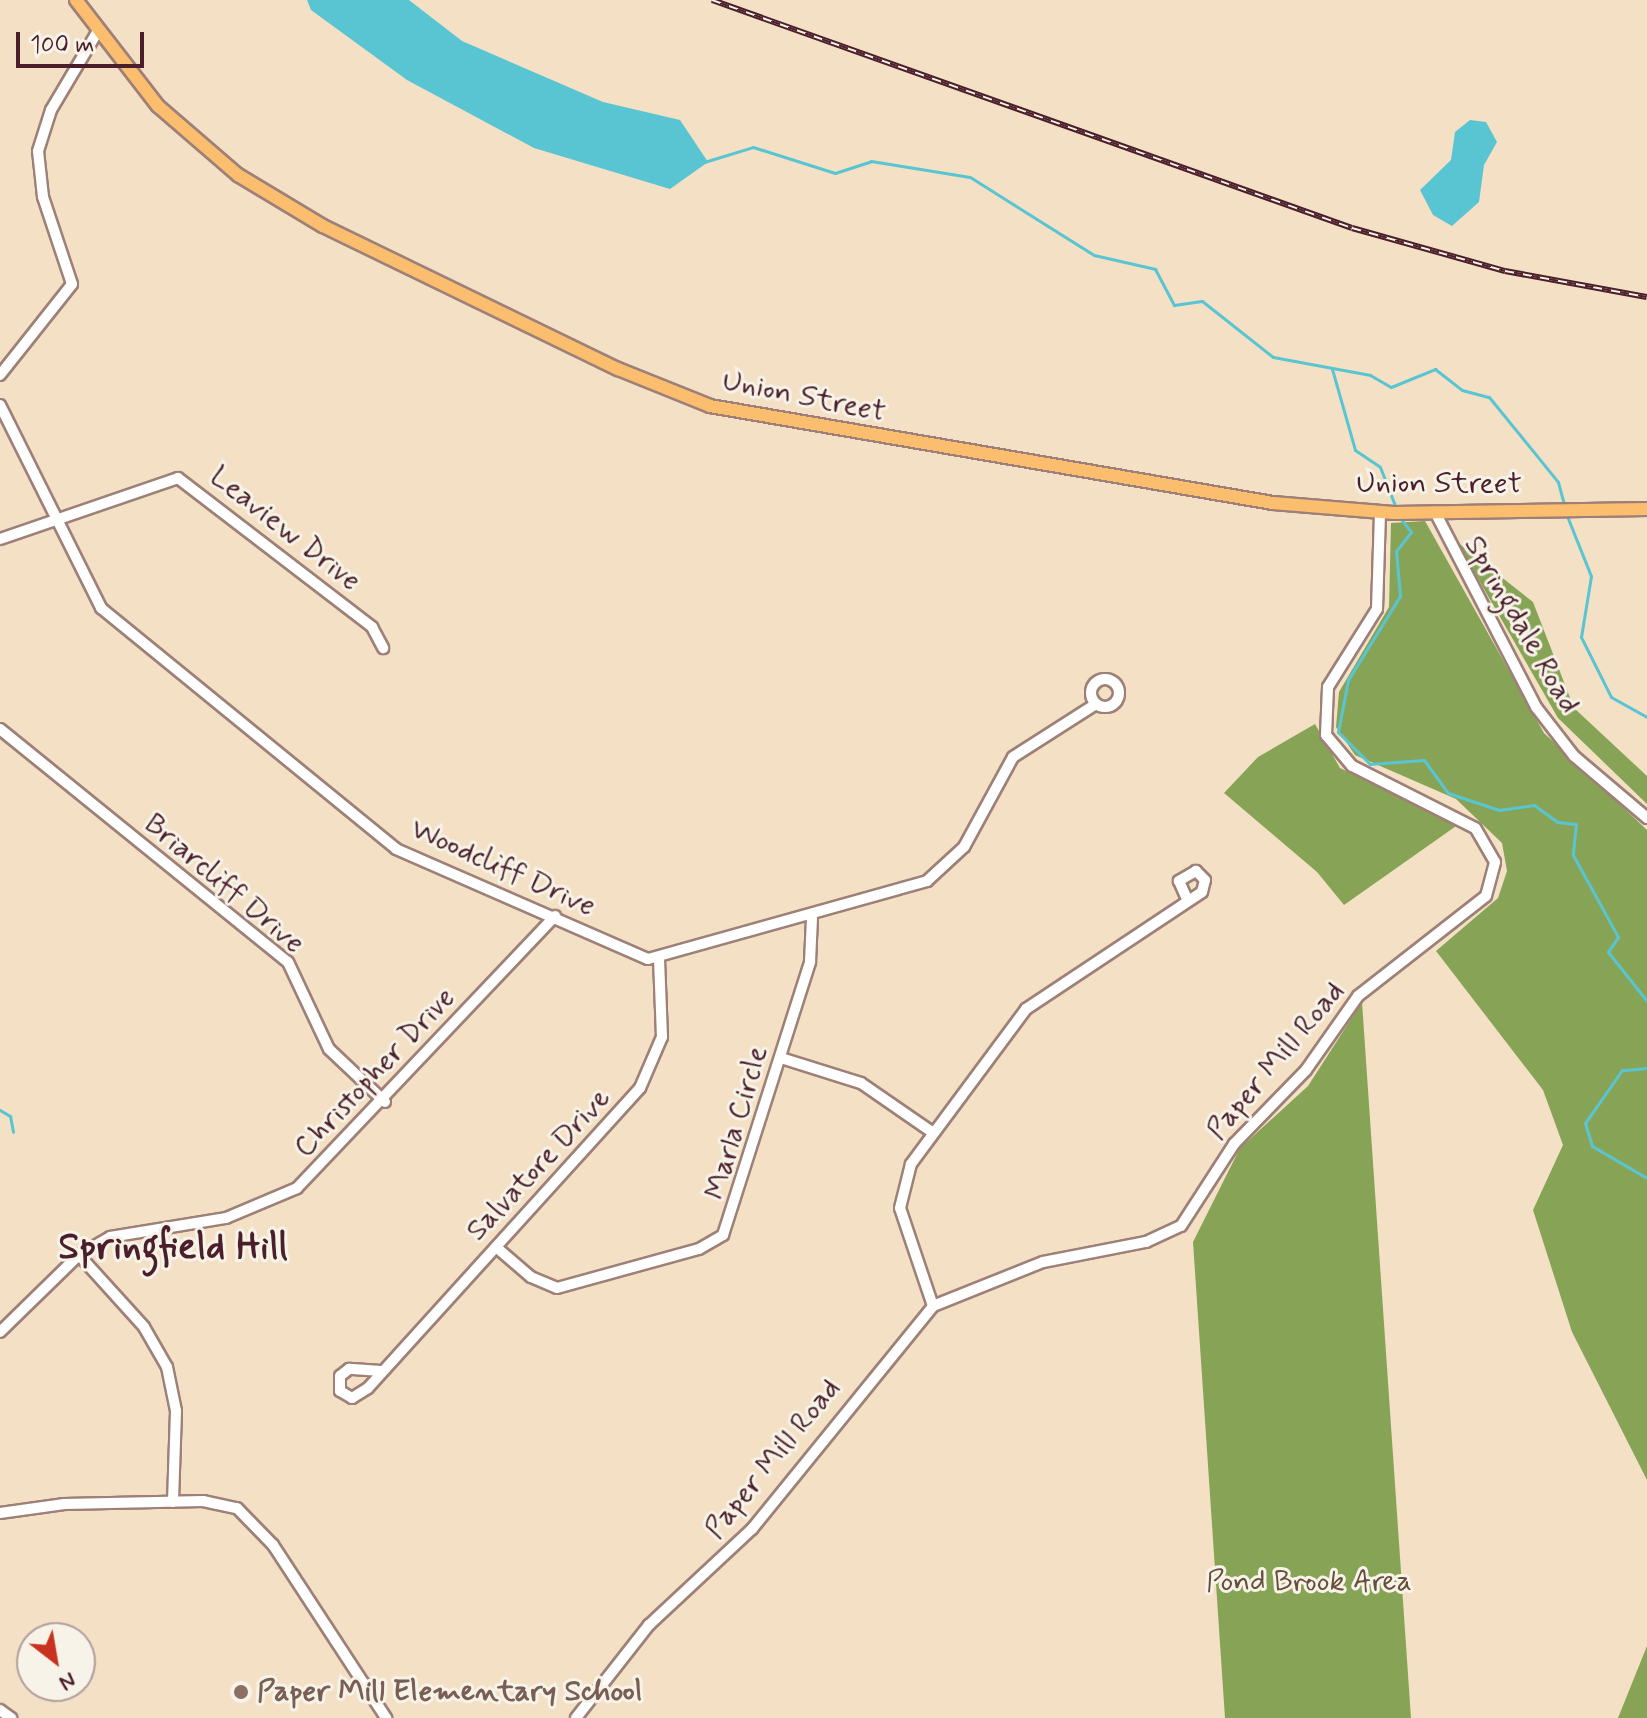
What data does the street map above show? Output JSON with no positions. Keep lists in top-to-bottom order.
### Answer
{
  "streets": {
    "main road": ["Union Street"],
    "street": [
      "Leaview Drive",
      "Springdale Road",
      "Woodcliff Drive",
      "Briarcliff Drive",
      "Paper Mill Road",
      "Christopher Drive",
      "Marla Circle",
      "Salvatore Drive"
    ]
  },
  "crossings": [
    ["Union Street", "Springdale Road"],
    ["Union Street", "Paper Mill Road"],
    ["Leaview Drive", "Woodcliff Drive"],
    ["Woodcliff Drive", "Christopher Drive"],
    ["Woodcliff Drive", "Salvatore Drive"],
    ["Briarcliff Drive", "Christopher Drive"],
    ["Marla Circle", "Salvatore Drive"]
  ],
  "districts": ["Springfield Hill"],
  "parks": ["Pond Brook Area"],
  "places": ["Paper Mill Elementary School"],
  "scale_bar": "100 m",
  "north": "bottom right"
}
